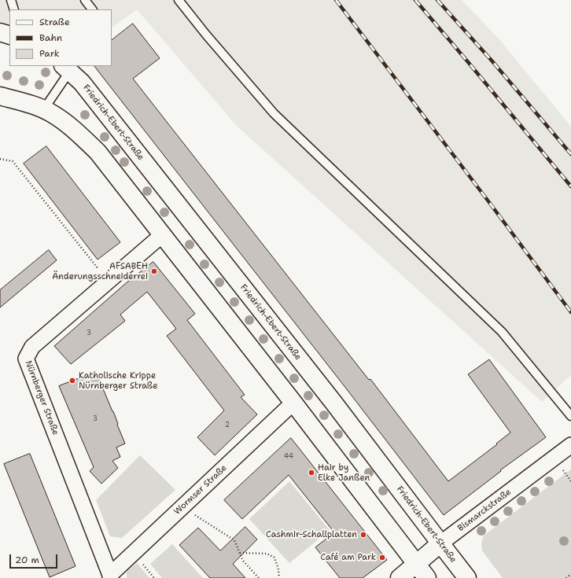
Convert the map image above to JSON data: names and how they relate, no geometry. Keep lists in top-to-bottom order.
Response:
{
  "streets": {
    "main road": ["Friedrich-Ebert-Straße", "Bismarckstraße"],
    "street": ["Nürnberger Straße", "Wormser Straße"]
  },
  "crossings": [
    ["Friedrich-Ebert-Straße", "Bismarckstraße"],
    ["Nürnberger Straße", "Wormser Straße"]
  ],
  "places": [
    "AFSABEH Änderungsschneiderrei",
    "Katholische Krippe Nürnberger Straße",
    "Hair by Elke Janßen",
    "Cashmir-Schallplatten",
    "Café am Park"
  ],
  "house_numbers": [
    "3",
    "3",
    "2",
    "44"
  ],
  "legend": ["Straße", "Bahn", "Park"],
  "scale_bar": "20 m"
}
